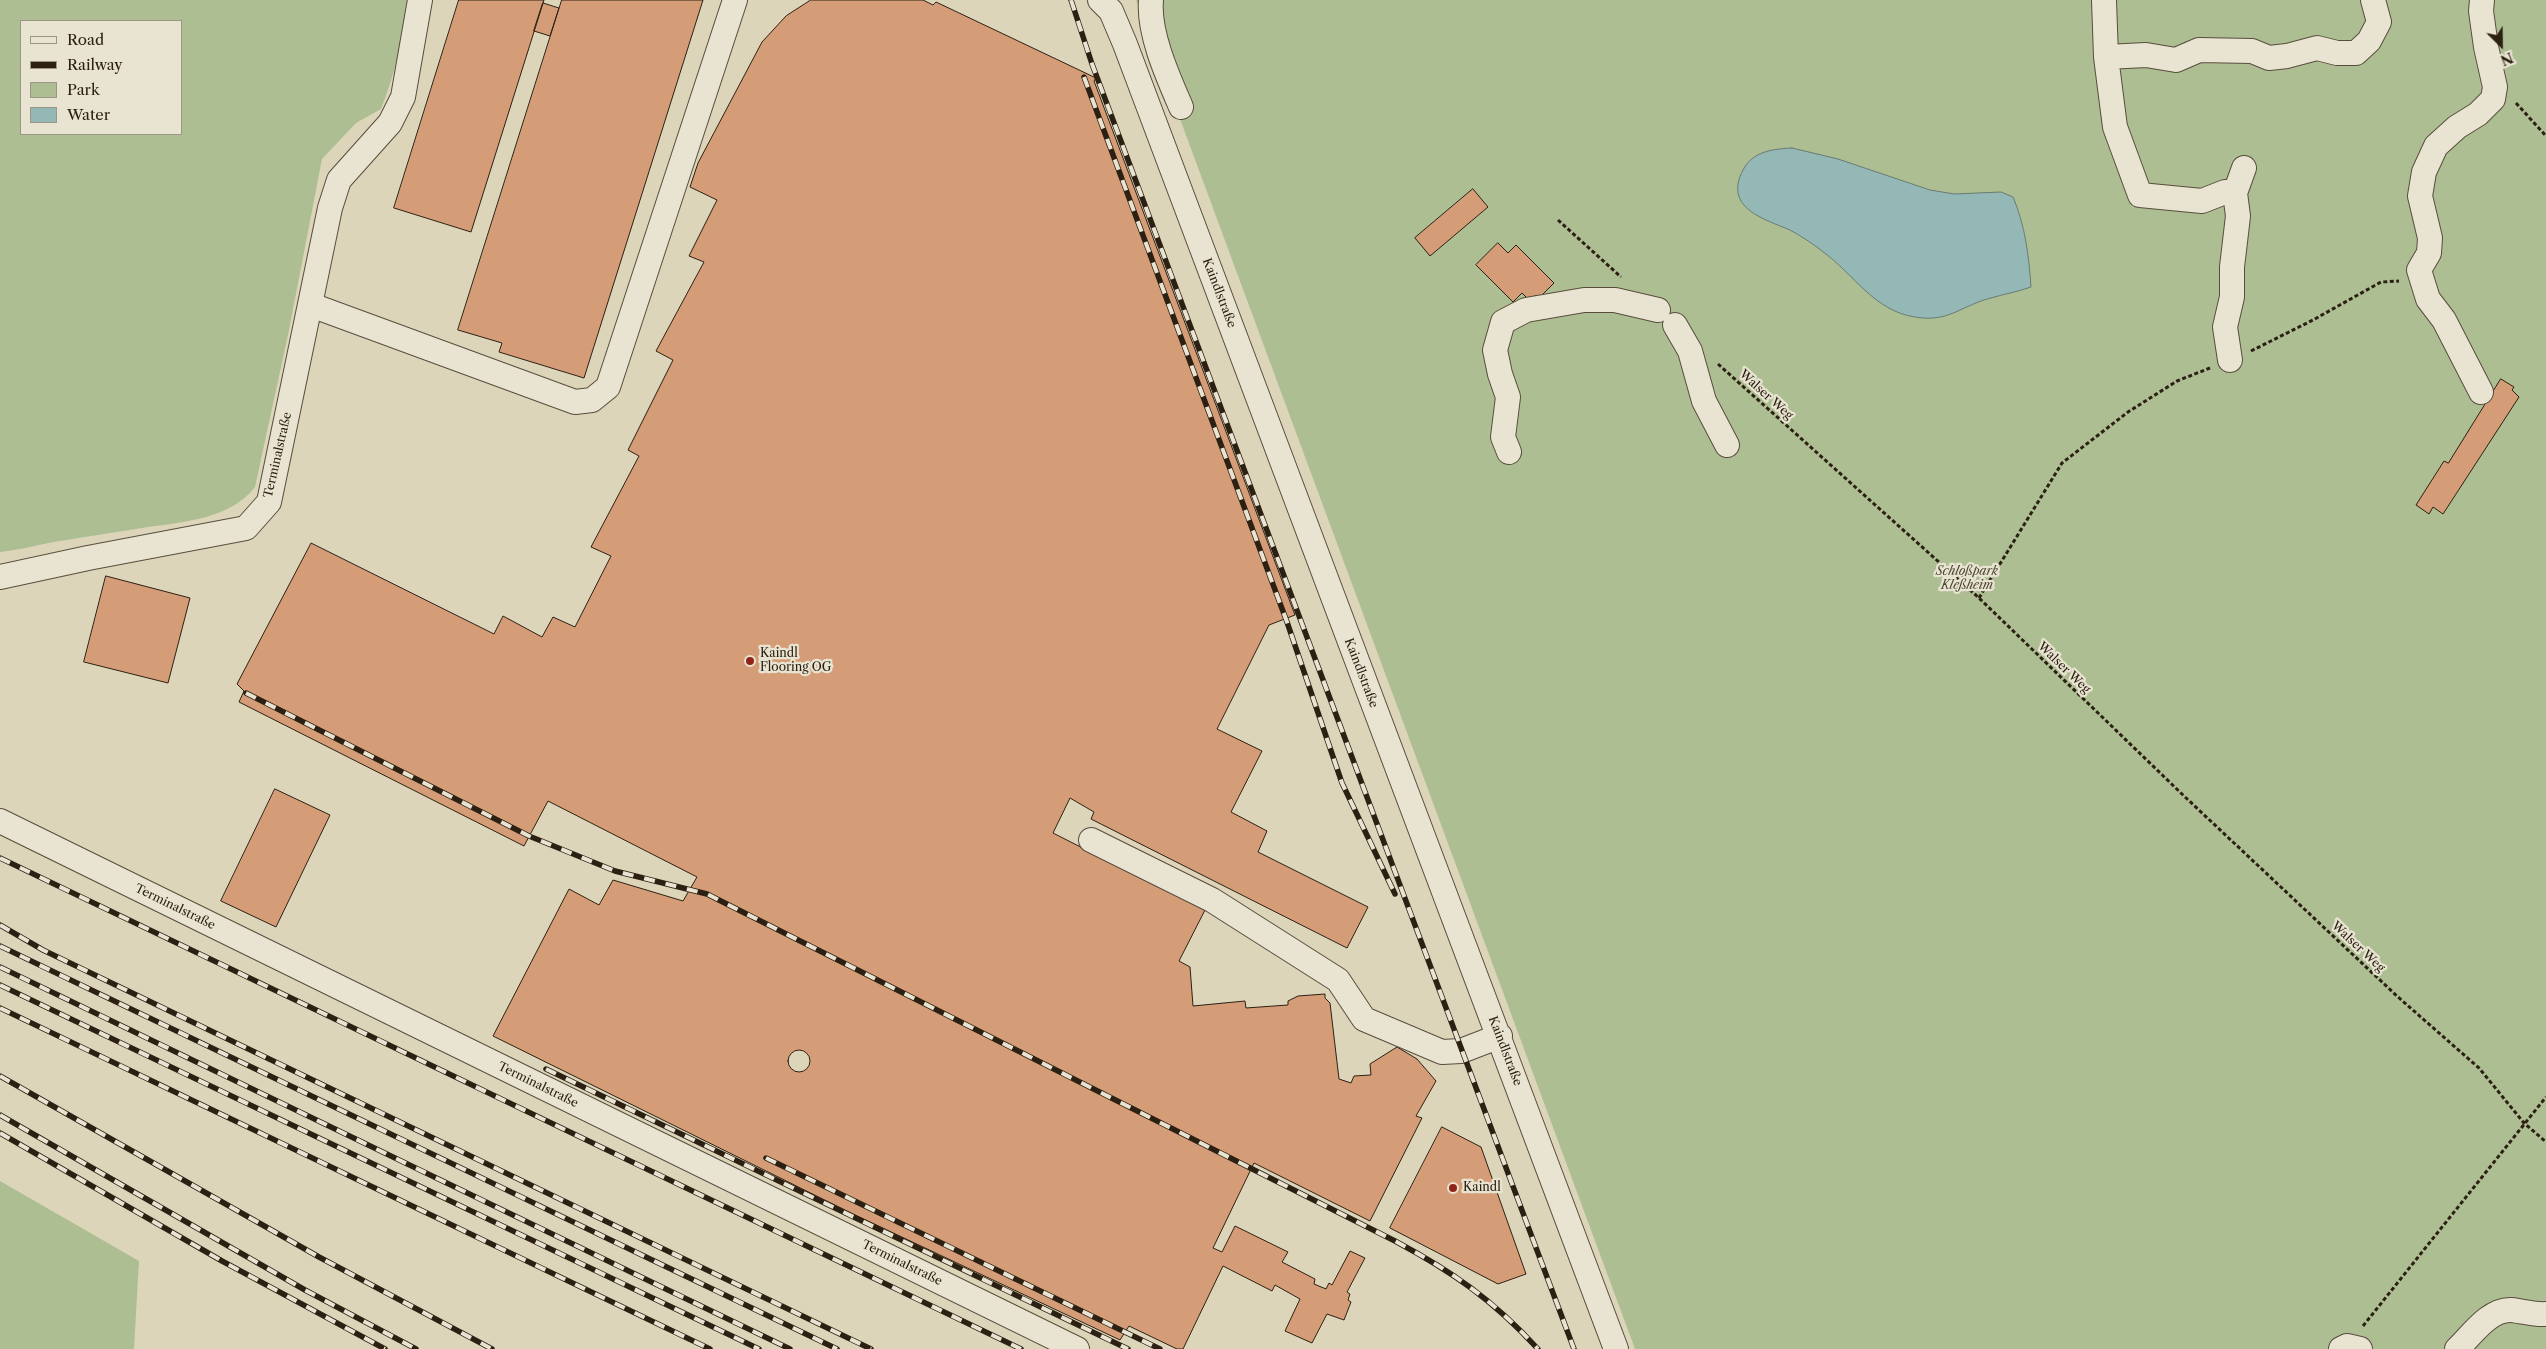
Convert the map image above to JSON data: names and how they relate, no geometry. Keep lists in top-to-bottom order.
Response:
{
  "streets": {
    "street": ["Kaindlstraße", "Terminalstraße"],
    "path": ["Walser Weg"]
  },
  "parks": ["Schloßpark Kleßheim"],
  "places": ["Kaindl Flooring OG", "Kaindl"],
  "legend": [
    "Road",
    "Railway",
    "Park",
    "Water"
  ],
  "north": "bottom right"
}
